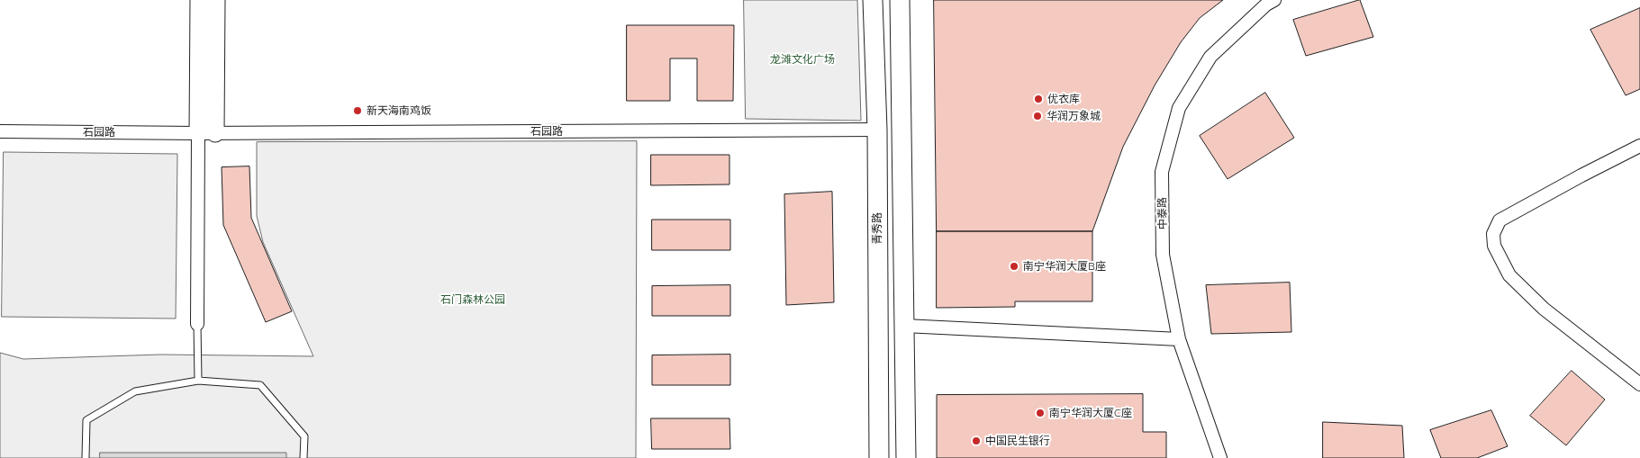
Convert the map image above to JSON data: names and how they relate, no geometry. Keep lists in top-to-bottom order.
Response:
{
  "streets": {
    "main road": ["青秀路"],
    "street": ["石园路", "中泰路"]
  },
  "crossings": [
    ["石园路", "青秀路"]
  ],
  "parks": ["龙滩文化广场", "石门森林公园"],
  "places": [
    "优衣库",
    "新天海南鸡饭",
    "华润万象城",
    "南宁华润大厦B座",
    "南宁华润大厦C座",
    "中国民生银行"
  ]
}
